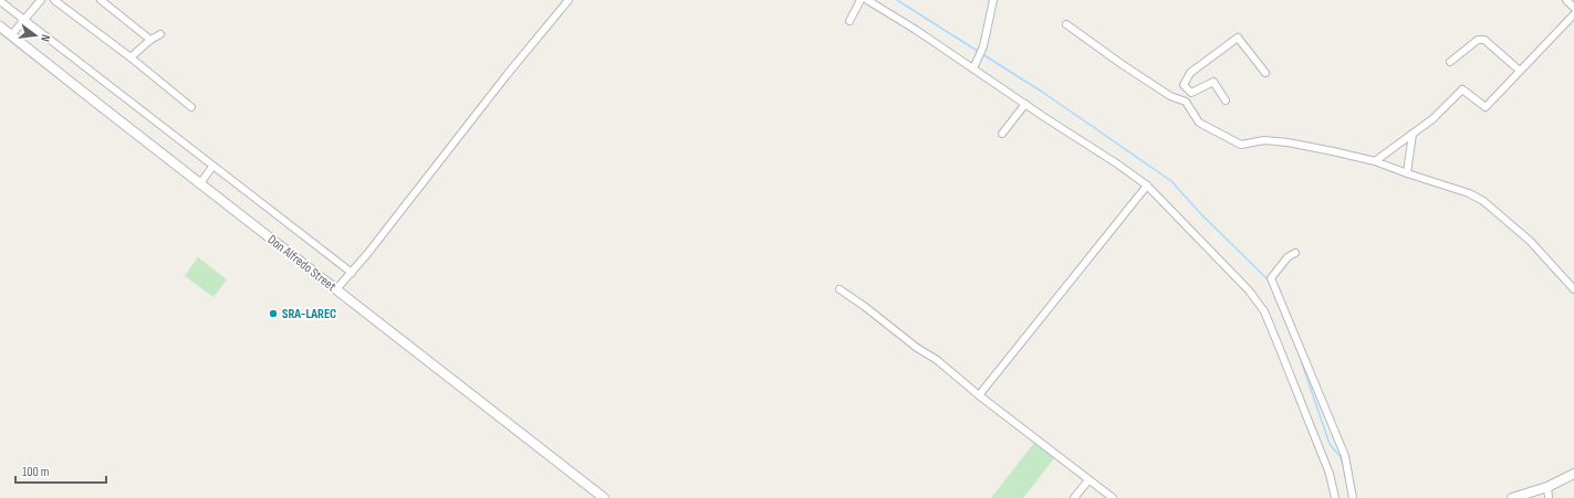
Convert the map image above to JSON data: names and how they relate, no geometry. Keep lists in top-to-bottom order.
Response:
{
  "streets": {
    "street": ["Don Alfredo Street"]
  },
  "places": ["SRA-LAREC"],
  "scale_bar": "100 m",
  "north": "right"
}
